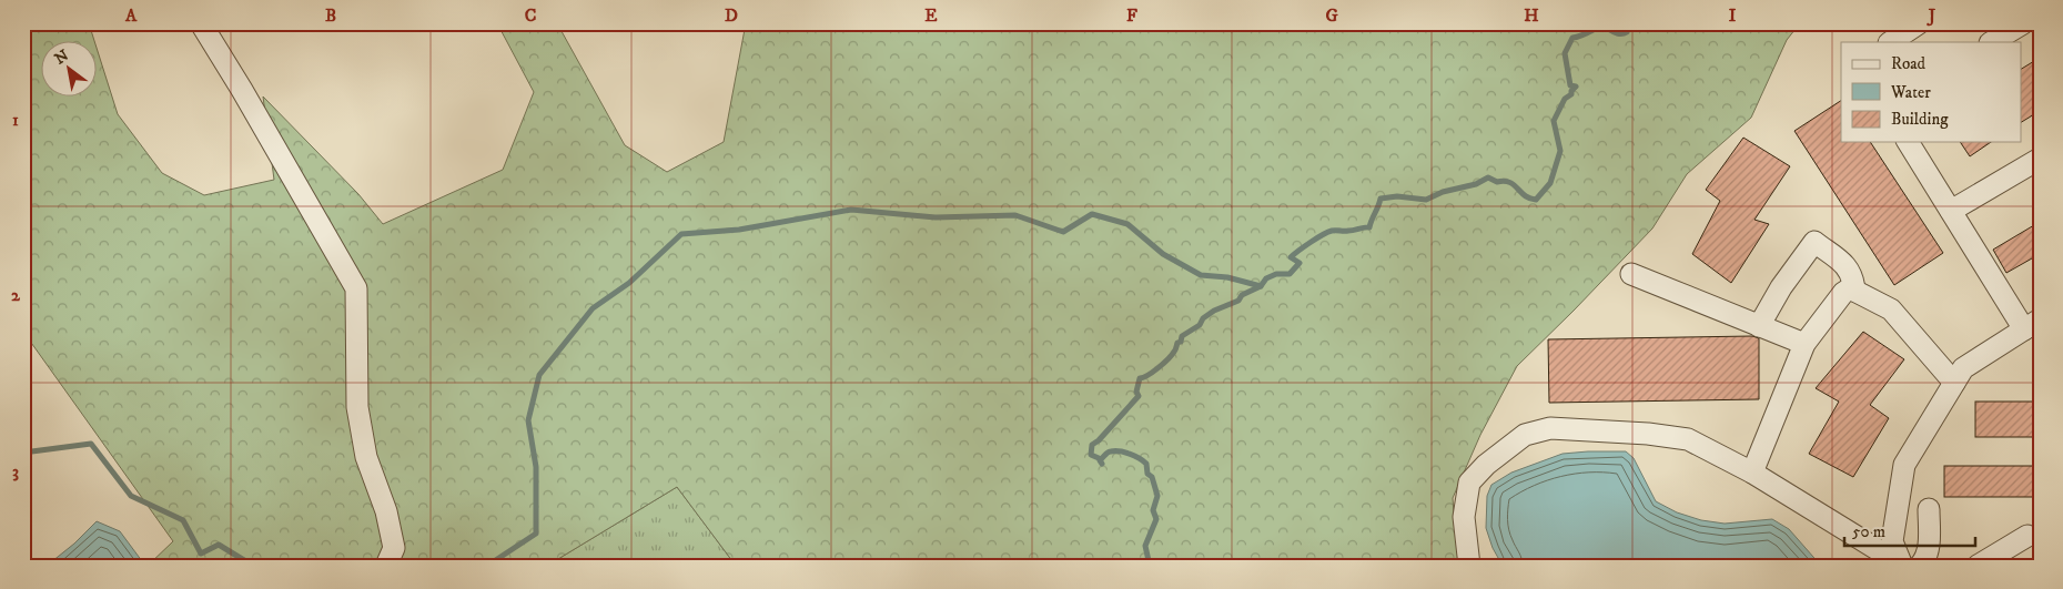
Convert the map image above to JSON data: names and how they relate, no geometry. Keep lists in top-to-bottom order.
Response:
{
  "legend": ["Road", "Water", "Building"],
  "scale_bar": "50 m",
  "north": "top left",
  "grid": {
    "columns": [
      "A",
      "B",
      "C",
      "D",
      "E",
      "F",
      "G",
      "H",
      "I",
      "J"
    ],
    "rows": ["1", "2", "3"]
  }
}
